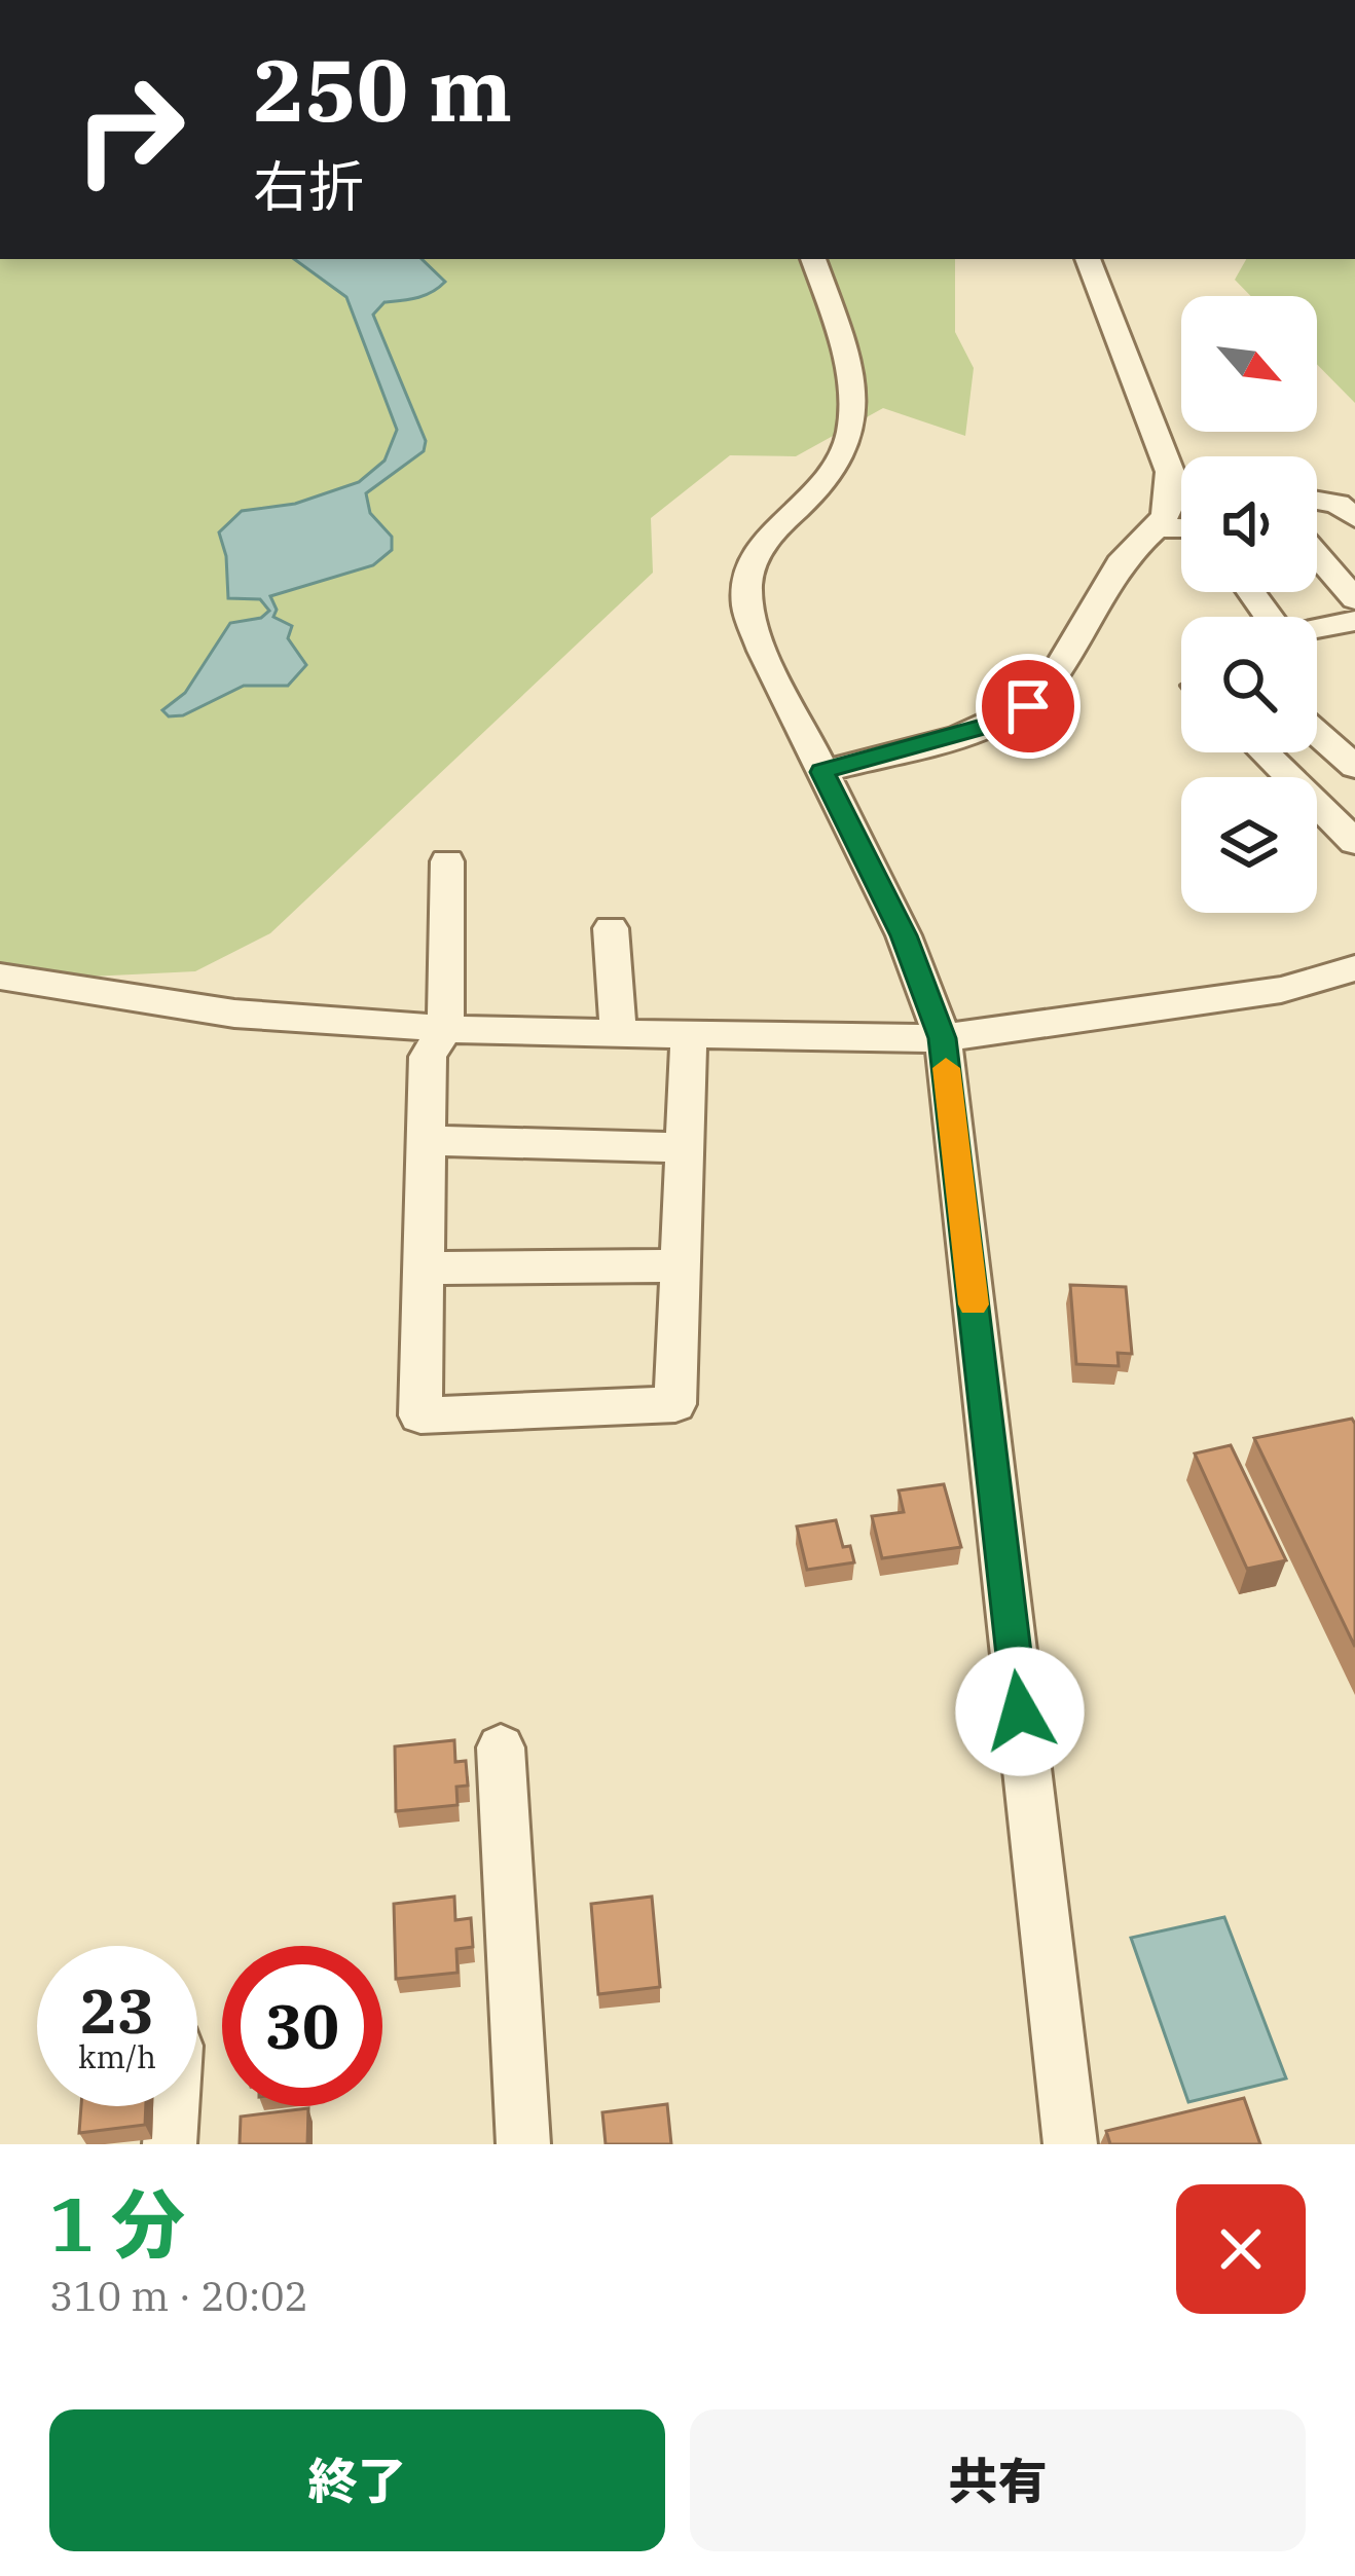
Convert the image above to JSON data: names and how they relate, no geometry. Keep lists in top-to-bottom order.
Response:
{
  "north": "bottom right",
  "page": {
    "turn": ["250 m", "右折"],
    "speed": "23 km/h",
    "limit": "30",
    "heading": ["1 分", "310 m · 20:02"],
    "buttons": ["終了", "共有"]
  }
}
